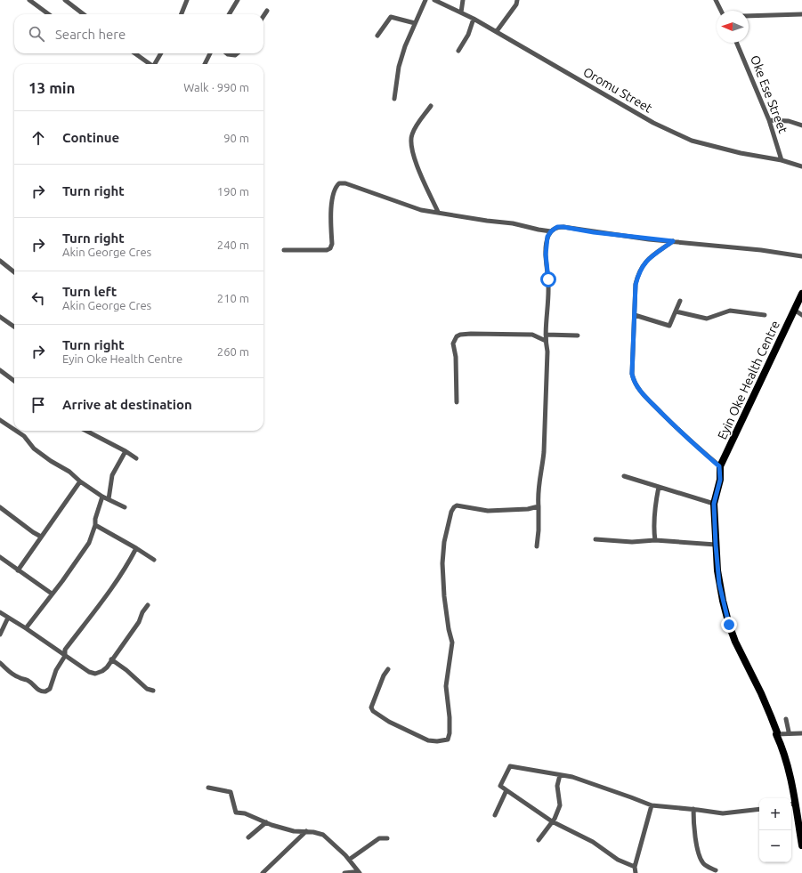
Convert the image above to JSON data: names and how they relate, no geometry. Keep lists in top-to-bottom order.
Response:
{
  "streets": {
    "main road": ["Eyin Oke Health Centre"],
    "street": ["Oromu Street", "Oke Ese Street"]
  },
  "crossings": [
    ["Oromu Street", "Oke Ese Street"]
  ],
  "north": "left",
  "page": {
    "search": "Search here",
    "heading": ["13 min", "Walk · 990 m"],
    "list": [
      ["Continue", "90 m"],
      ["Turn right", "190 m"],
      ["Turn right", "Akin George Cres", "240 m"],
      ["Turn left", "Akin George Cres", "210 m"],
      ["Turn right", "Eyin Oke Health Centre", "260 m"],
      "Arrive at destination"
    ],
    "map_buttons": ["+", "−"]
  }
}
